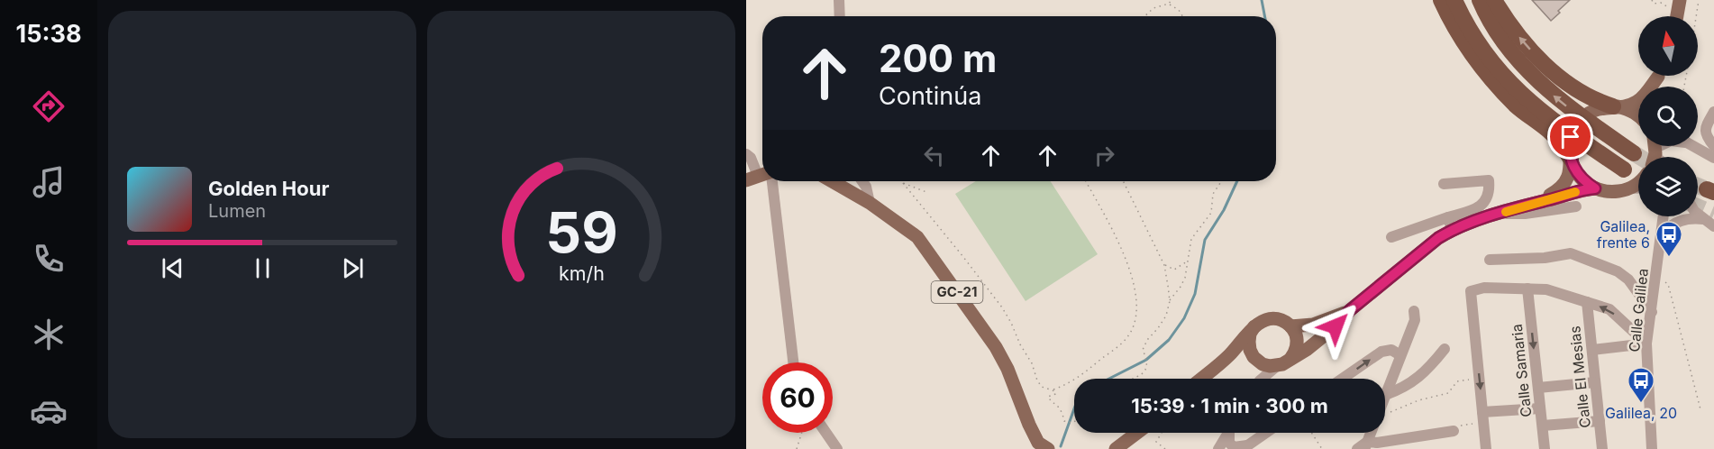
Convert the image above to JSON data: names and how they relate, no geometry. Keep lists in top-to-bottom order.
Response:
{
  "streets": {
    "main road": ["GC-21"],
    "street": ["Calle Galilea", "Calle Samaria", "Calle El Mesias"]
  },
  "one_way": ["Calle Samaria"],
  "places": {
    "bus stop": ["Galilea, frente 6", "Galilea, 20"]
  },
  "north": "top",
  "page": {
    "tabs": "15:38",
    "turn": ["200 m", "Continúa"],
    "song": ["Golden Hour", "Lumen"],
    "limit": "60",
    "trip": "15:39 · 1 min · 300 m",
    "gauge": ["59", "km/h"]
  }
}
